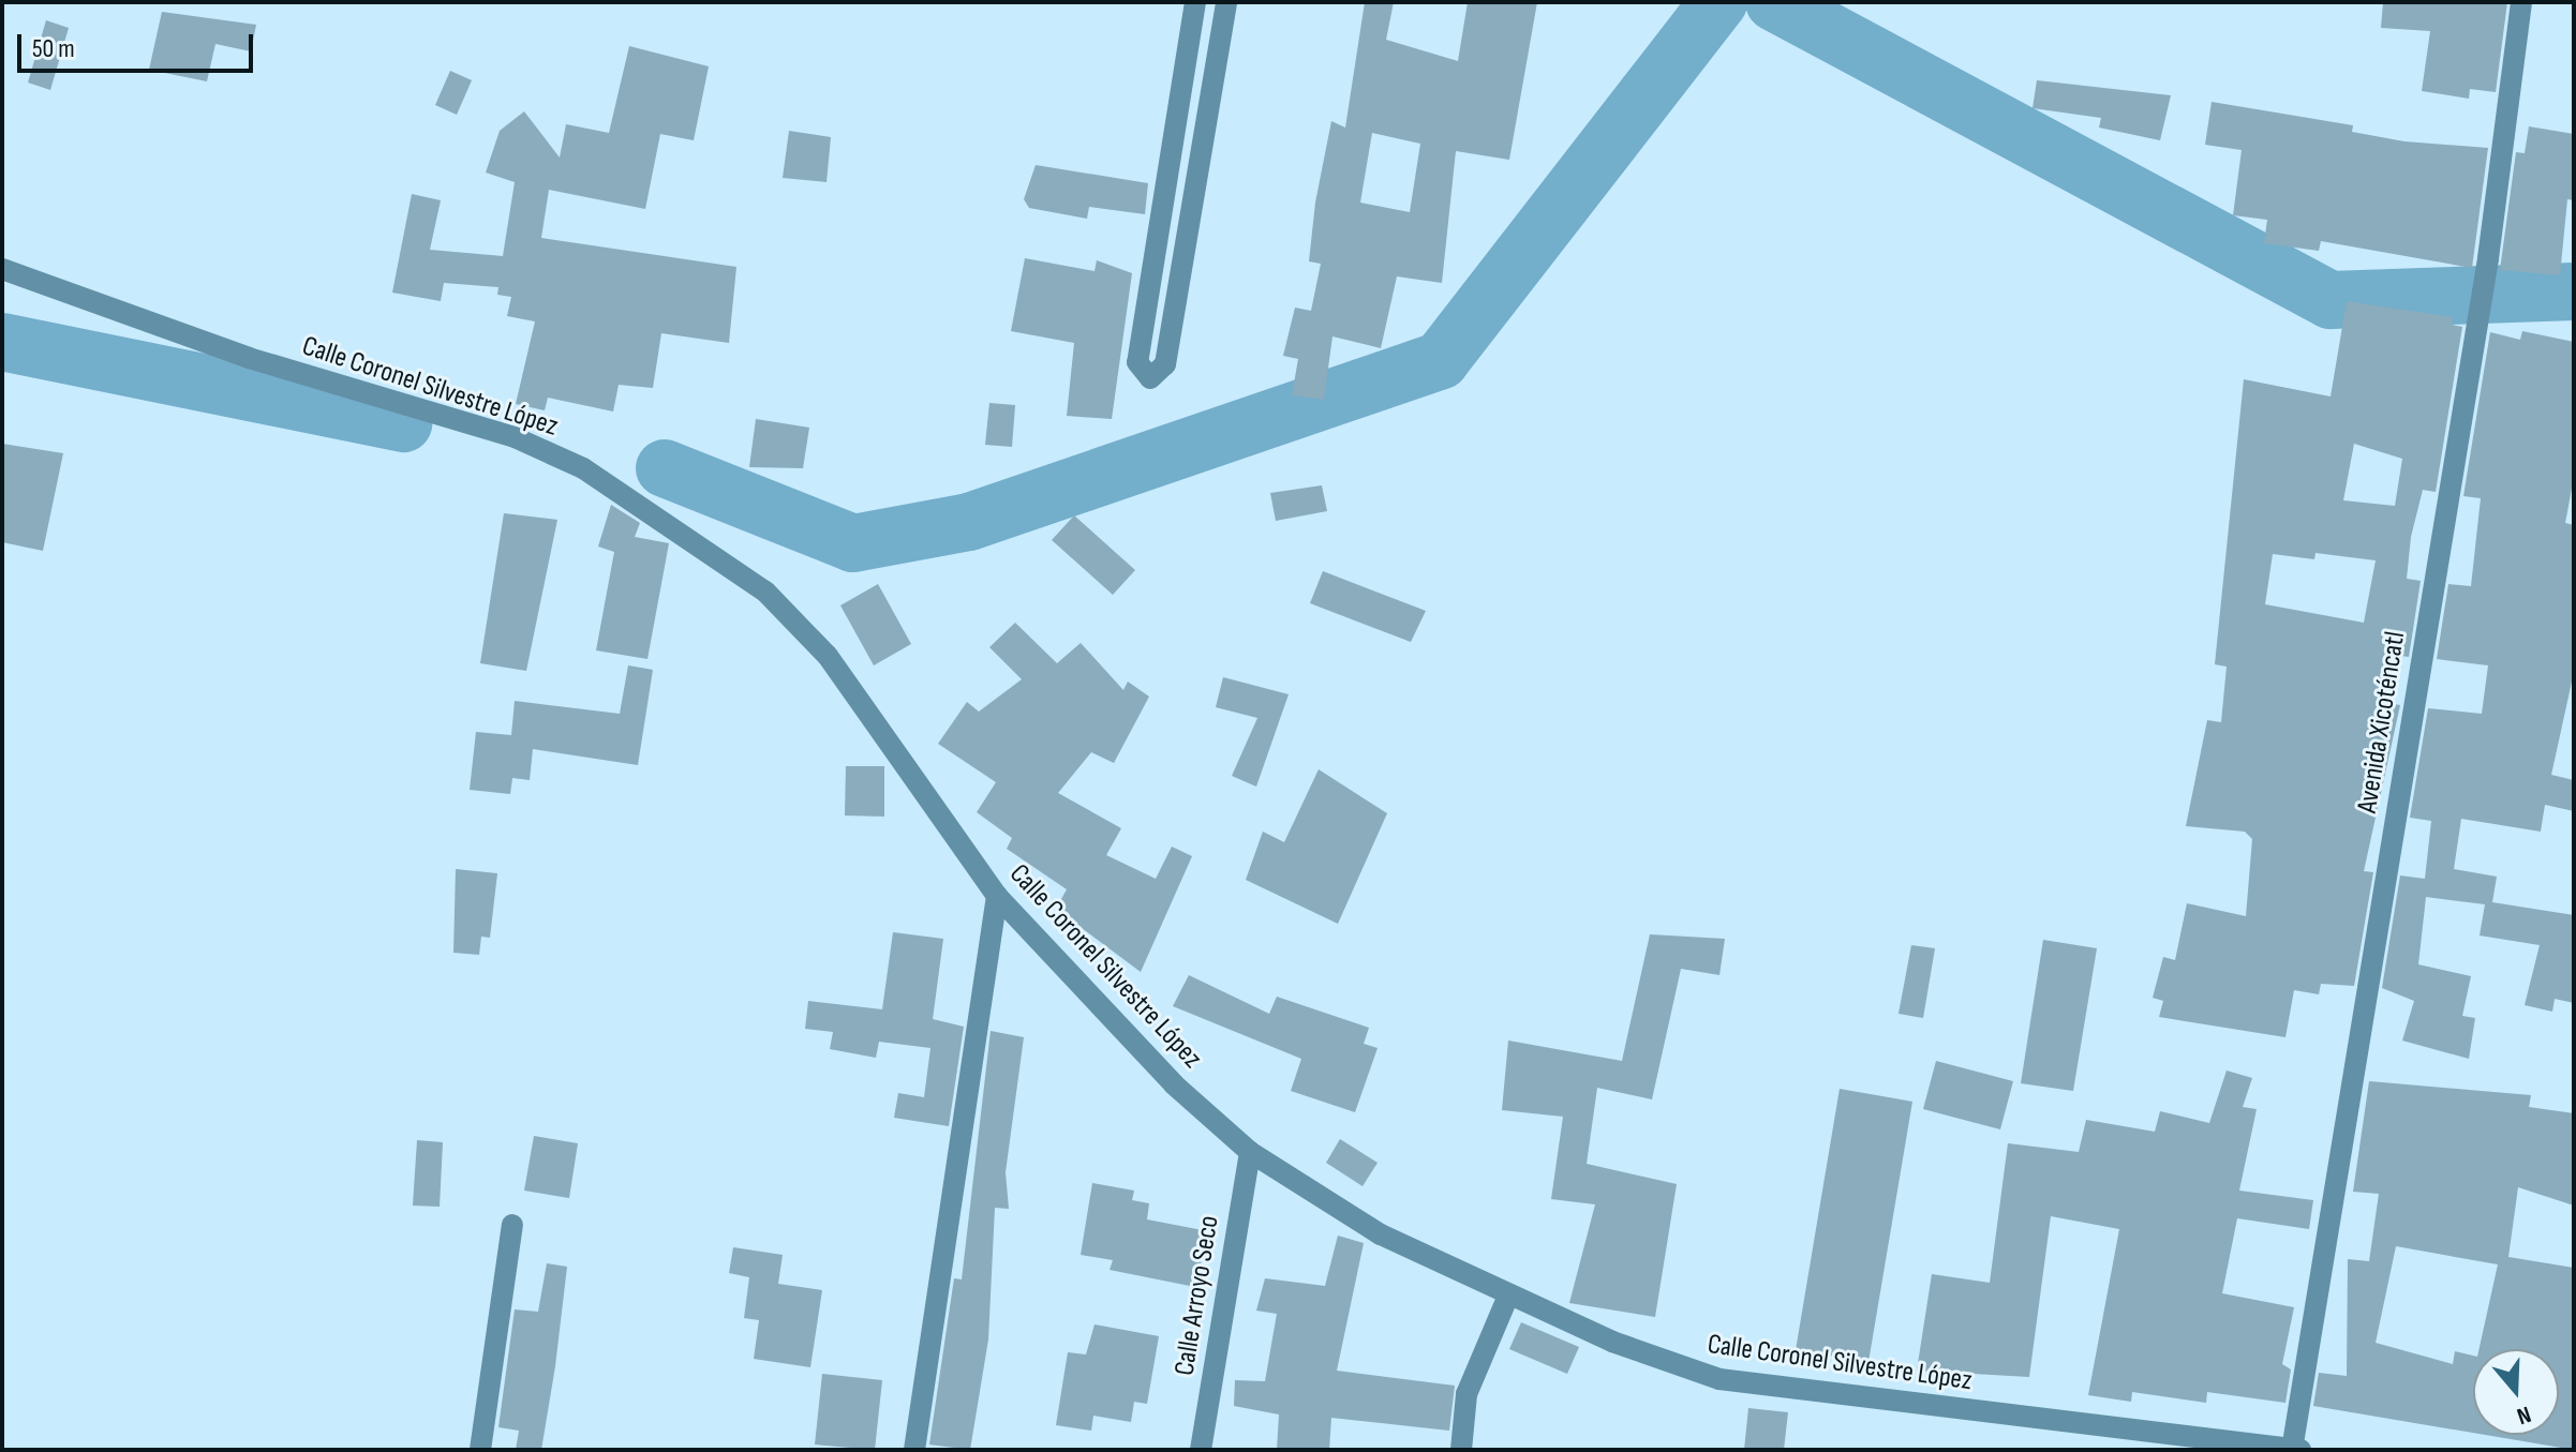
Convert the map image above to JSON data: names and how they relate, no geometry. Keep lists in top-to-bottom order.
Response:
{
  "streets": {
    "street": ["Calle Coronel Silvestre López", "Avenida Xicoténcatl", "Calle Arroyo Seco"]
  },
  "crossings": [
    ["Calle Coronel Silvestre López", "Avenida Xicoténcatl"],
    ["Calle Coronel Silvestre López", "Calle Arroyo Seco"]
  ],
  "scale_bar": "50 m",
  "north": "bottom"
}
